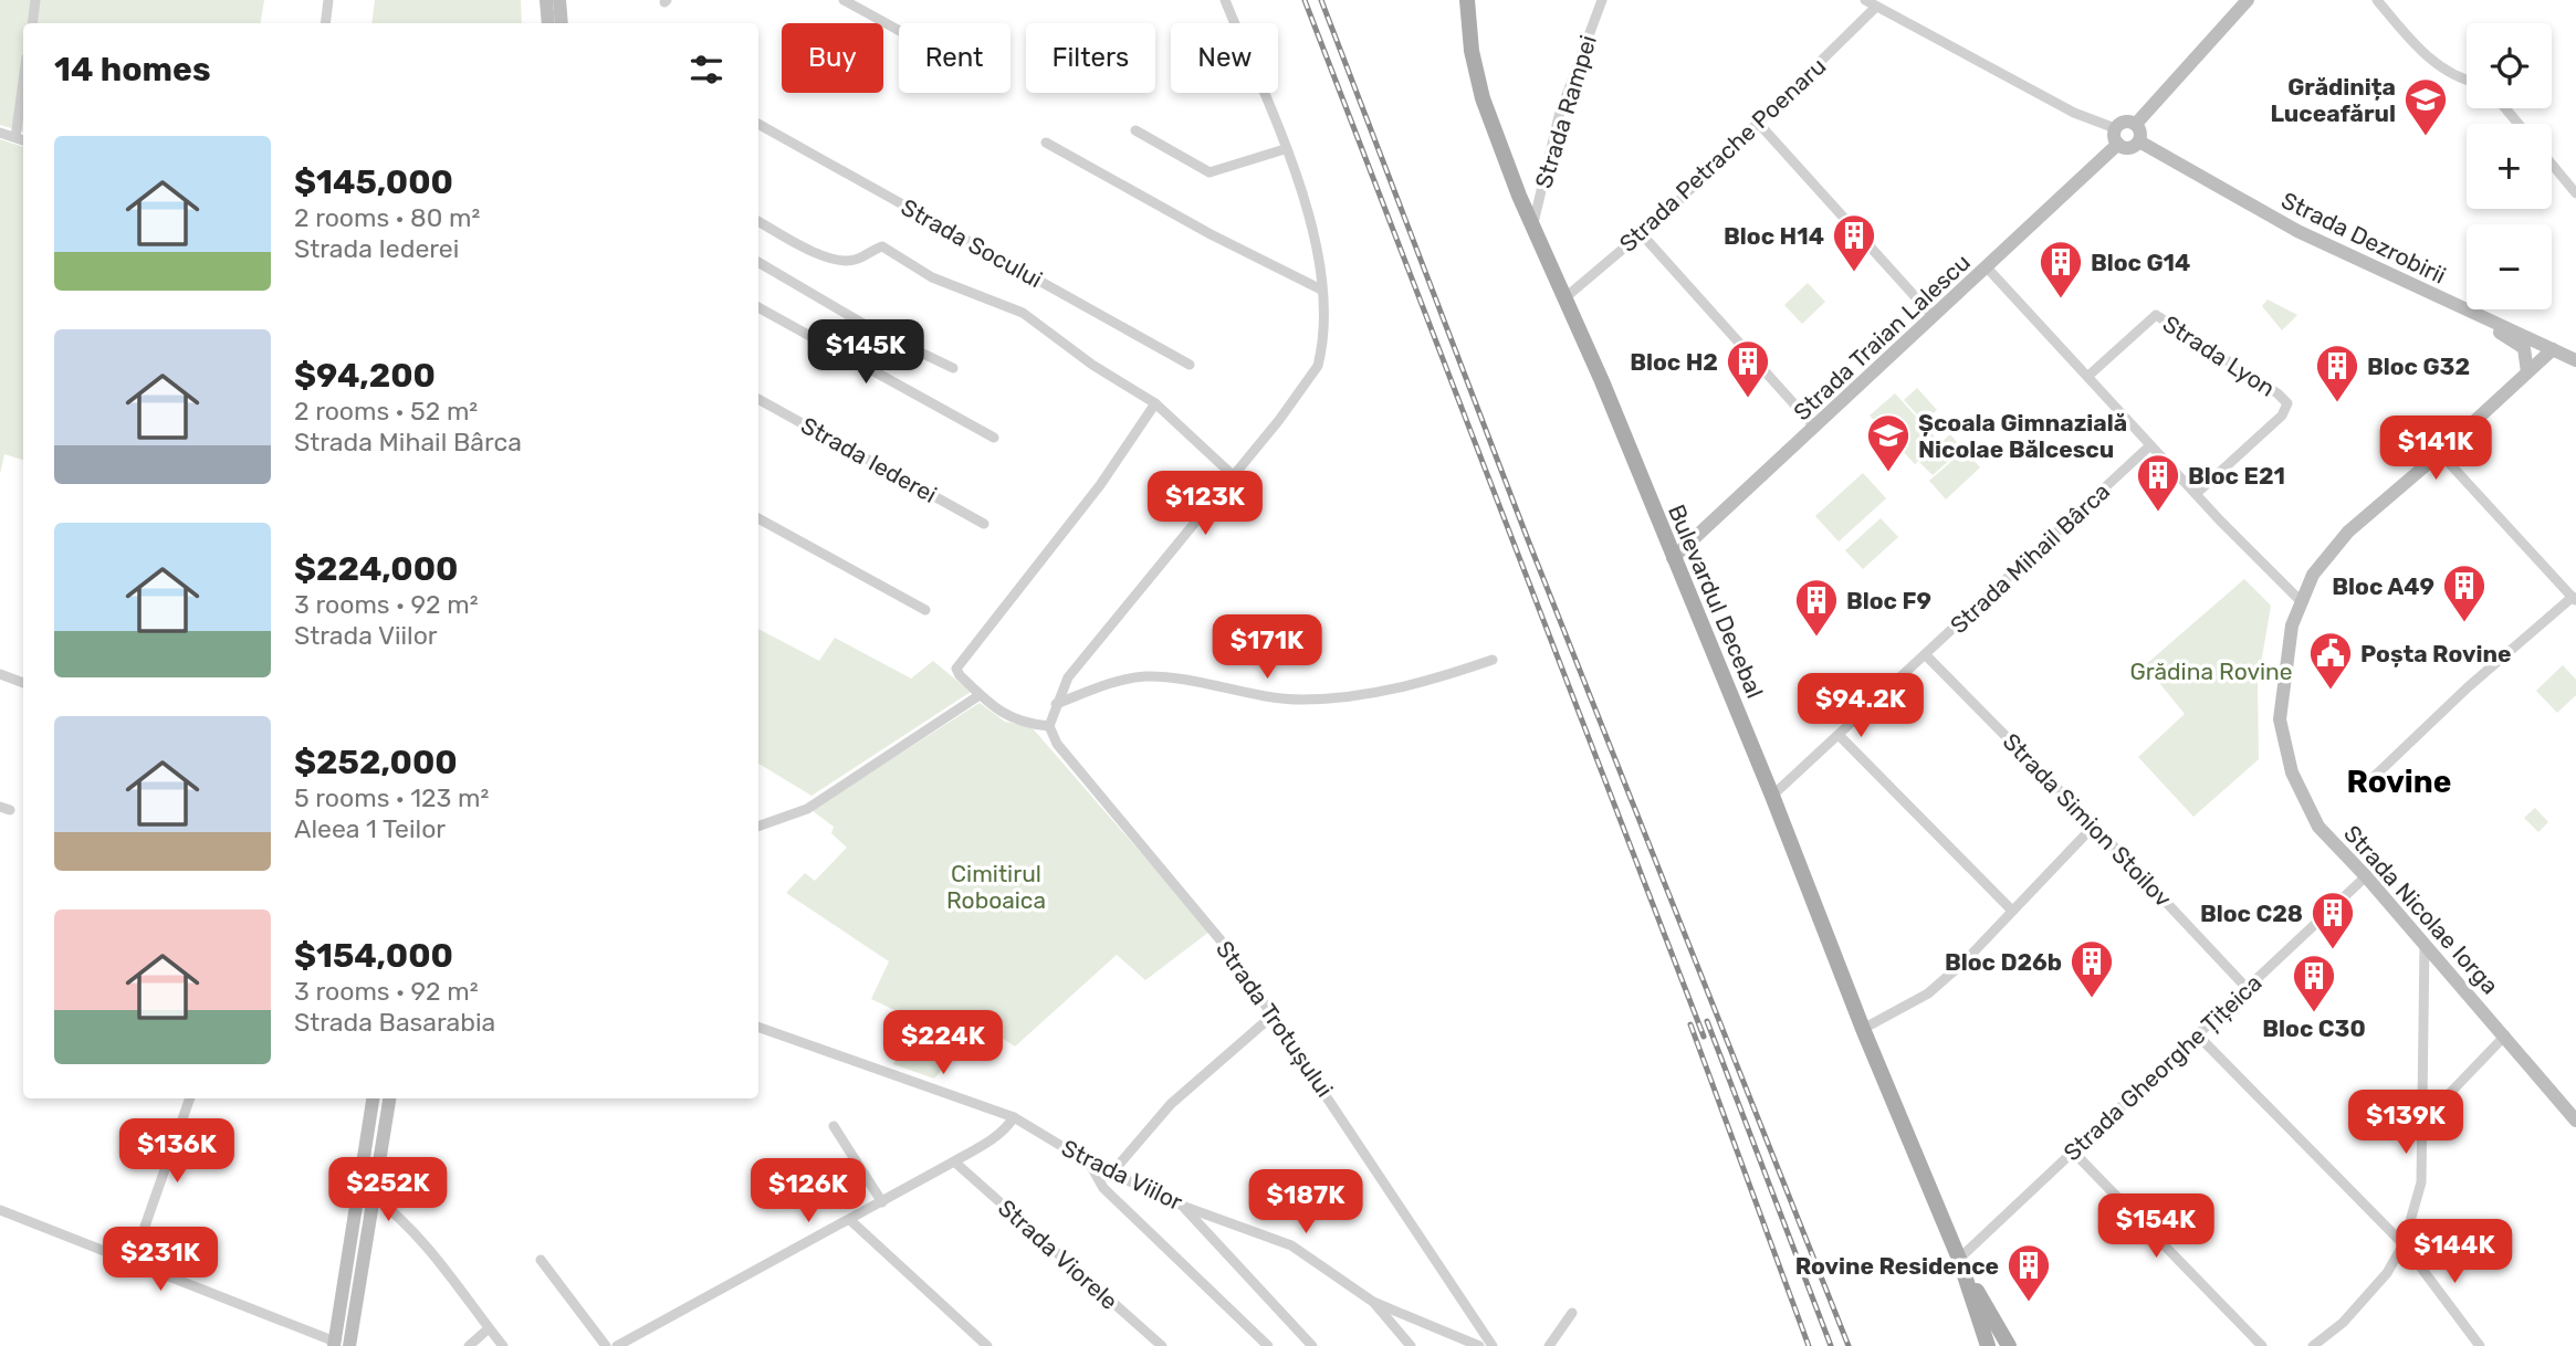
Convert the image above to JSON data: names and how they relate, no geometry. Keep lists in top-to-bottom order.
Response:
{
  "streets": {
    "main road": ["Bulevardul Decebal"],
    "street": [
      "Strada Rampei",
      "Strada Petrache Poenaru",
      "Strada Dezrobirii",
      "Strada Socului",
      "Strada Traian Lalescu",
      "Strada Lyon",
      "Strada Iederei",
      "Strada Mihail Bârca",
      "Strada Simion Stoilov",
      "Strada Nicolae Iorga",
      "Strada Trotușului",
      "Strada Gheorghe Țițeica",
      "Strada Viilor",
      "Strada Viorele"
    ]
  },
  "crossings": [
    ["Strada Rampei", "Bulevardul Decebal"],
    ["Strada Petrache Poenaru", "Bulevardul Decebal"],
    ["Strada Dezrobirii", "Strada Traian Lalescu"],
    ["Strada Dezrobirii", "Strada Nicolae Iorga"],
    ["Strada Traian Lalescu", "Bulevardul Decebal"],
    ["Strada Mihail Bârca", "Bulevardul Decebal"],
    ["Strada Mihail Bârca", "Strada Simion Stoilov"],
    ["Bulevardul Decebal", "Strada Gheorghe Țițeica"],
    ["Strada Simion Stoilov", "Strada Gheorghe Țițeica"],
    ["Strada Nicolae Iorga", "Strada Gheorghe Țițeica"]
  ],
  "districts": ["Rovine"],
  "parks": ["Grădina Rovine", "Cimitirul Roboaica"],
  "places": {
    "school or university": ["Grădinița Luceafărul", "Școala Gimnazială Nicolae Bălcescu"],
    "building": [
      "Bloc H14",
      "Bloc G14",
      "Bloc H2",
      "Bloc G32",
      "Bloc E21",
      "Bloc A49",
      "Bloc F9",
      "Bloc C28",
      "Bloc D26b",
      "Bloc C30",
      "Rovine Residence"
    ],
    "public building": ["Poșta Rovine"]
  },
  "page": {
    "map_buttons": ["+", "−"],
    "chip": [
      "Buy",
      "Rent",
      "Filters",
      "New"
    ],
    "heading": "14 homes",
    "list": [
      {
        "name": "$145,000",
        "note": "2 rooms · 80 m² · Strada Iederei"
      },
      {
        "name": "$94,200",
        "note": "2 rooms · 52 m² · Strada Mihail Bârca"
      },
      {
        "name": "$224,000",
        "note": "3 rooms · 92 m² · Strada Viilor"
      },
      {
        "name": "$252,000",
        "note": "5 rooms · 123 m² · Aleea 1 Teilor"
      },
      {
        "name": "$154,000",
        "note": "3 rooms · 92 m² · Strada Basarabia"
      }
    ],
    "price": [
      "$145K",
      "$141K",
      "$123K",
      "$171K",
      "$94.2K",
      "$224K",
      "$139K",
      "$136K",
      "$252K",
      "$126K",
      "$187K",
      "$154K",
      "$144K",
      "$231K"
    ]
  }
}
